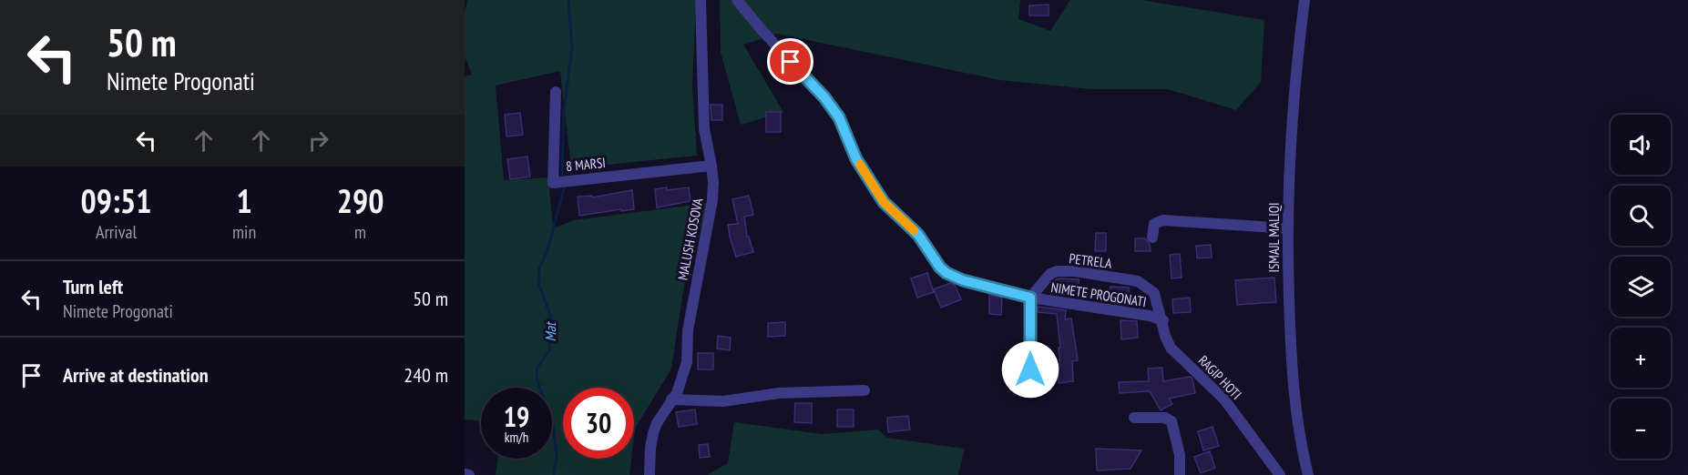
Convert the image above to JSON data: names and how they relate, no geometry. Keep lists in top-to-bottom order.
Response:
{
  "streets": {
    "street": [
      "8 MARSI",
      "ISMAJL MALIQI",
      "MALUSH KOSOVA",
      "PETRELA",
      "NIMETE PROGONATI",
      "RAGIP HOTI"
    ]
  },
  "crossings": [
    ["8 MARSI", "MALUSH KOSOVA"],
    ["PETRELA", "NIMETE PROGONATI"],
    ["PETRELA", "RAGIP HOTI"],
    ["NIMETE PROGONATI", "RAGIP HOTI"]
  ],
  "water": ["Mat"],
  "page": {
    "turn": ["50 m", "Nimete Progonati"],
    "map_buttons": ["+", "−"],
    "eta": [
      "09:51",
      "Arrival",
      "1",
      "min",
      "290",
      "m"
    ],
    "list": [
      {
        "name": "Turn left",
        "note": "Nimete Progonati",
        "value": "50 m"
      },
      {
        "name": "Arrive at destination",
        "value": "240 m"
      }
    ],
    "speed": "19 km/h",
    "limit": "30"
  }
}
